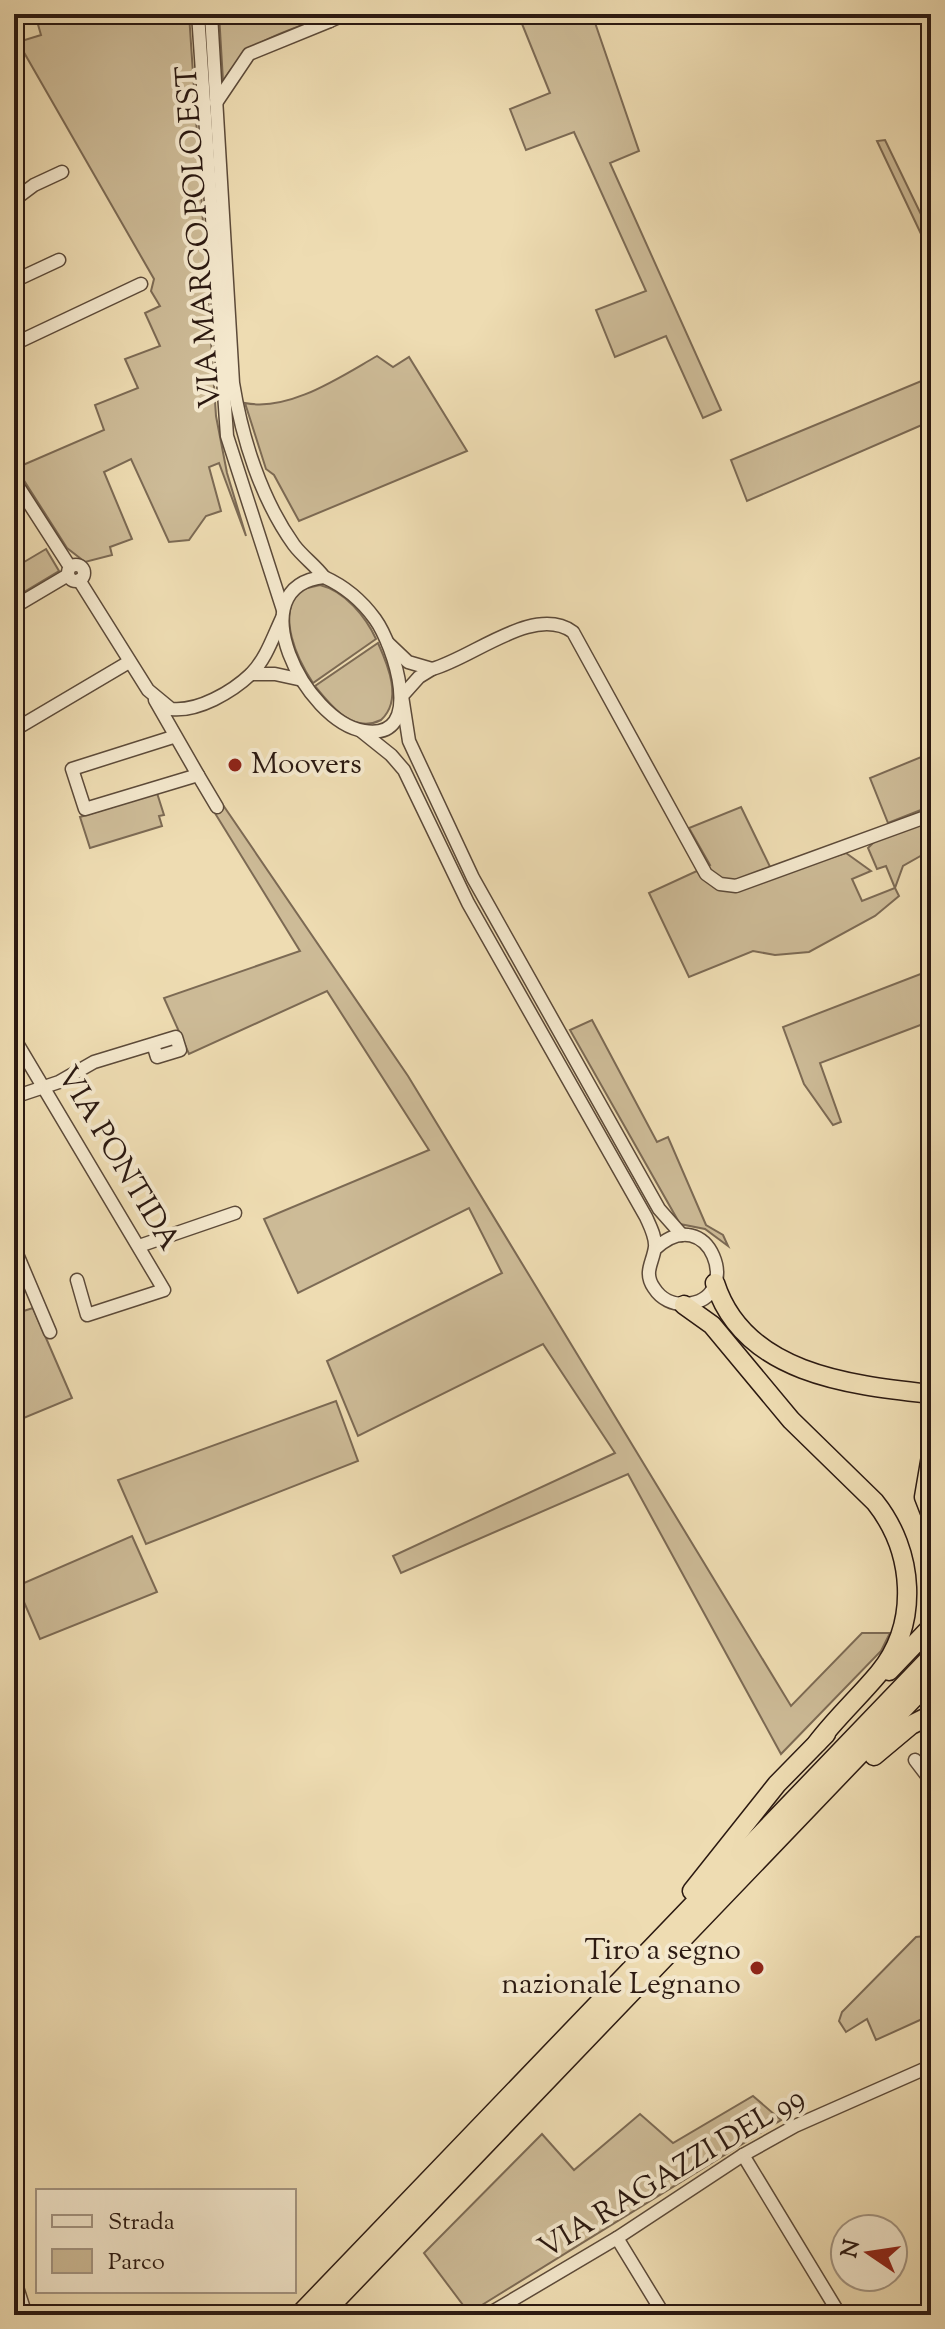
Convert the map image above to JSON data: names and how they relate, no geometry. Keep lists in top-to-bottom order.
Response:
{
  "streets": {
    "street": ["VIA MARCO POLO EST", "VIA PONTIDA", "VIA RAGAZZI DEL 99"]
  },
  "places": ["Moovers", "Tiro a segno nazionale Legnano"],
  "legend": ["Strada", "Parco"],
  "north": "left"
}
